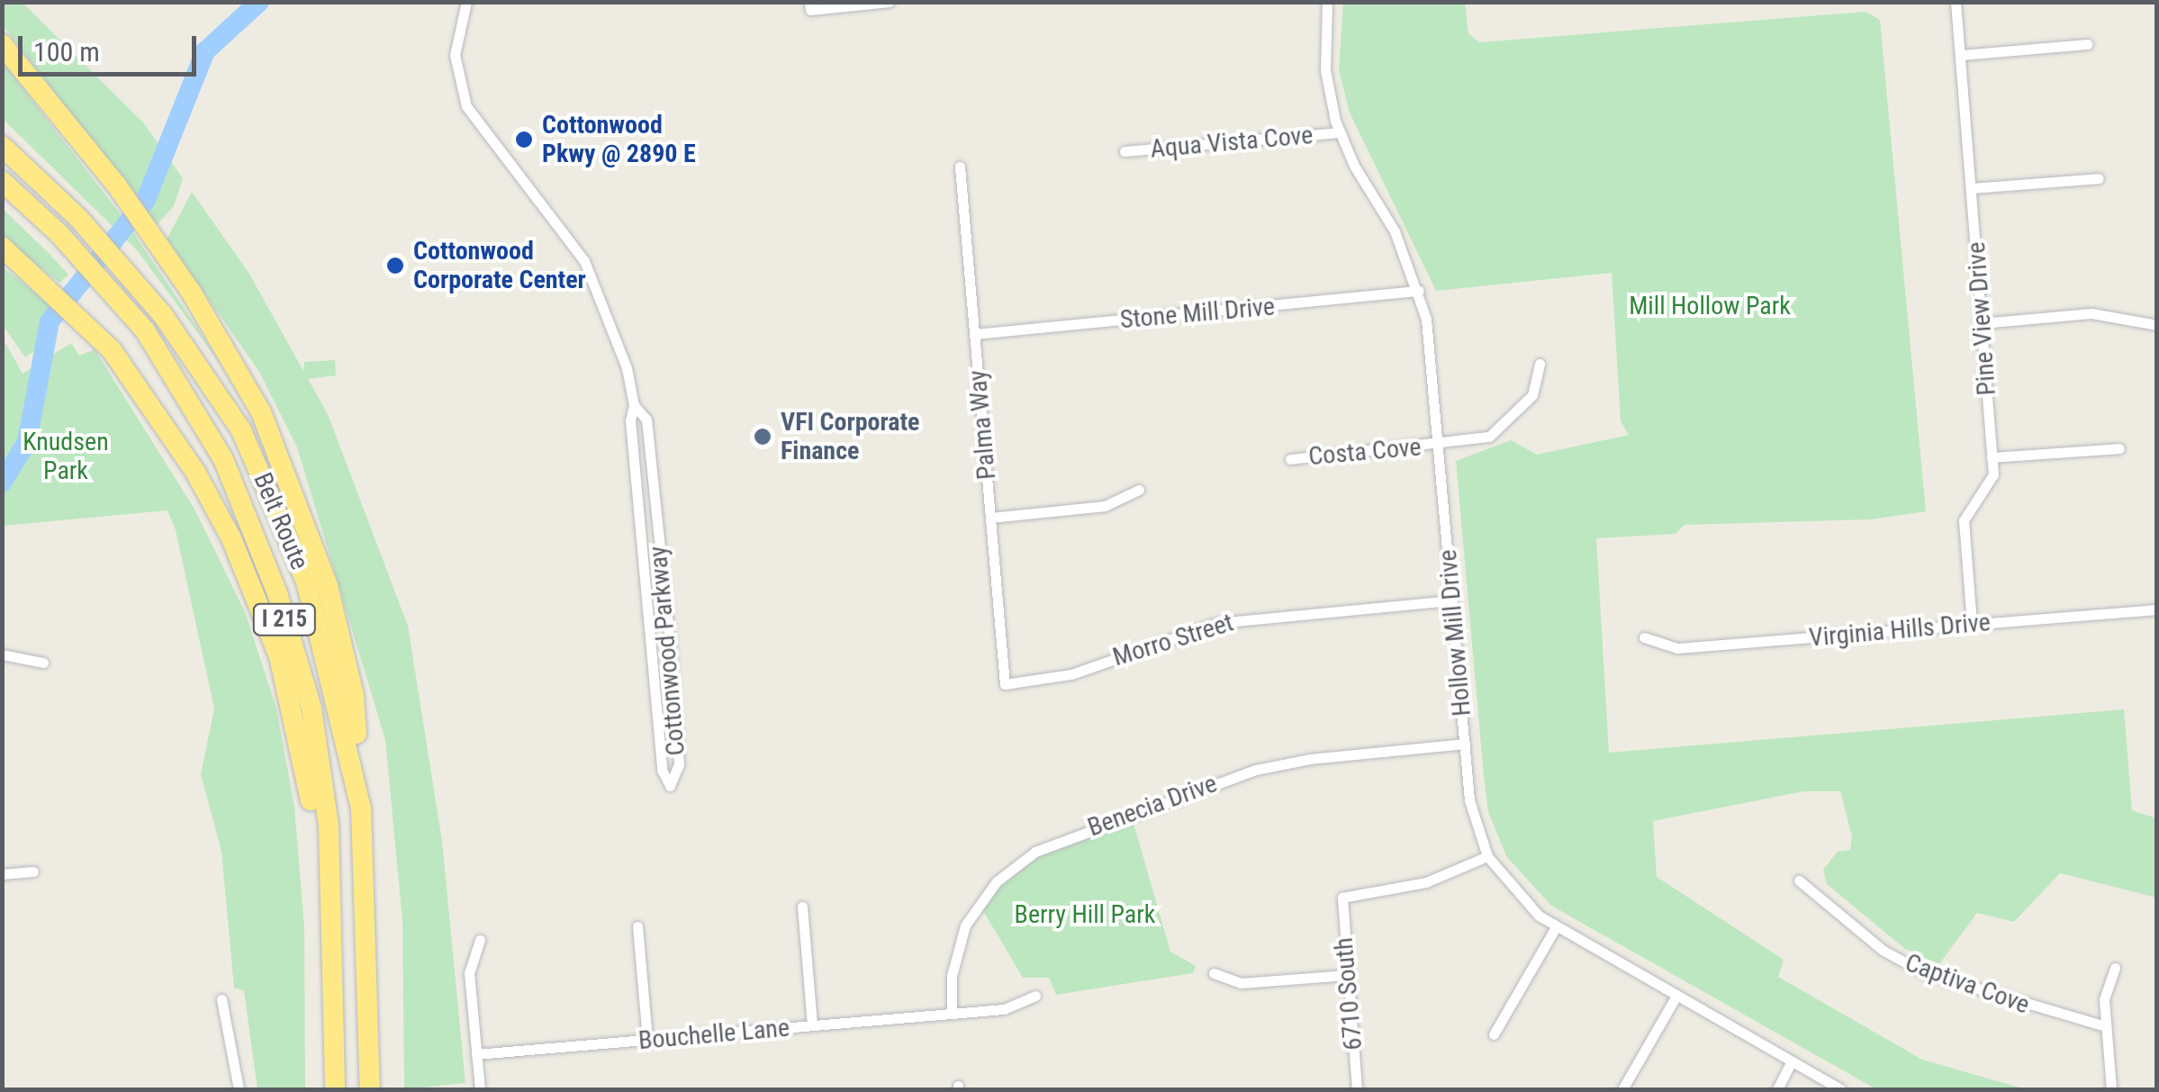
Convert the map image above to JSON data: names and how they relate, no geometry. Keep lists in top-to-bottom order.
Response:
{
  "streets": {
    "highway": ["Belt Route", "I 215"],
    "street": [
      "Aqua Vista Cove",
      "Stone Mill Drive",
      "Pine View Drive",
      "Palma Way",
      "Costa Cove",
      "Virginia Hills Drive",
      "Hollow Mill Drive",
      "Morro Street",
      "Cottonwood Parkway",
      "Benecia Drive",
      "Captiva Cove",
      "6710 South",
      "Bouchelle Lane"
    ]
  },
  "crossings": [
    ["Aqua Vista Cove", "Hollow Mill Drive"],
    ["Stone Mill Drive", "Palma Way"],
    ["Stone Mill Drive", "Hollow Mill Drive"],
    ["Pine View Drive", "Virginia Hills Drive"],
    ["Palma Way", "Morro Street"],
    ["Costa Cove", "Hollow Mill Drive"],
    ["Hollow Mill Drive", "Morro Street"],
    ["Hollow Mill Drive", "Benecia Drive"],
    ["Hollow Mill Drive", "6710 South"],
    ["Benecia Drive", "Bouchelle Lane"]
  ],
  "parks": ["Mill Hollow Park", "Knudsen Park", "Berry Hill Park"],
  "places": ["Cottonwood Pkwy @ 2890 E", "Cottonwood Corporate Center", "VFI Corporate Finance"],
  "scale_bar": "100 m"
}
